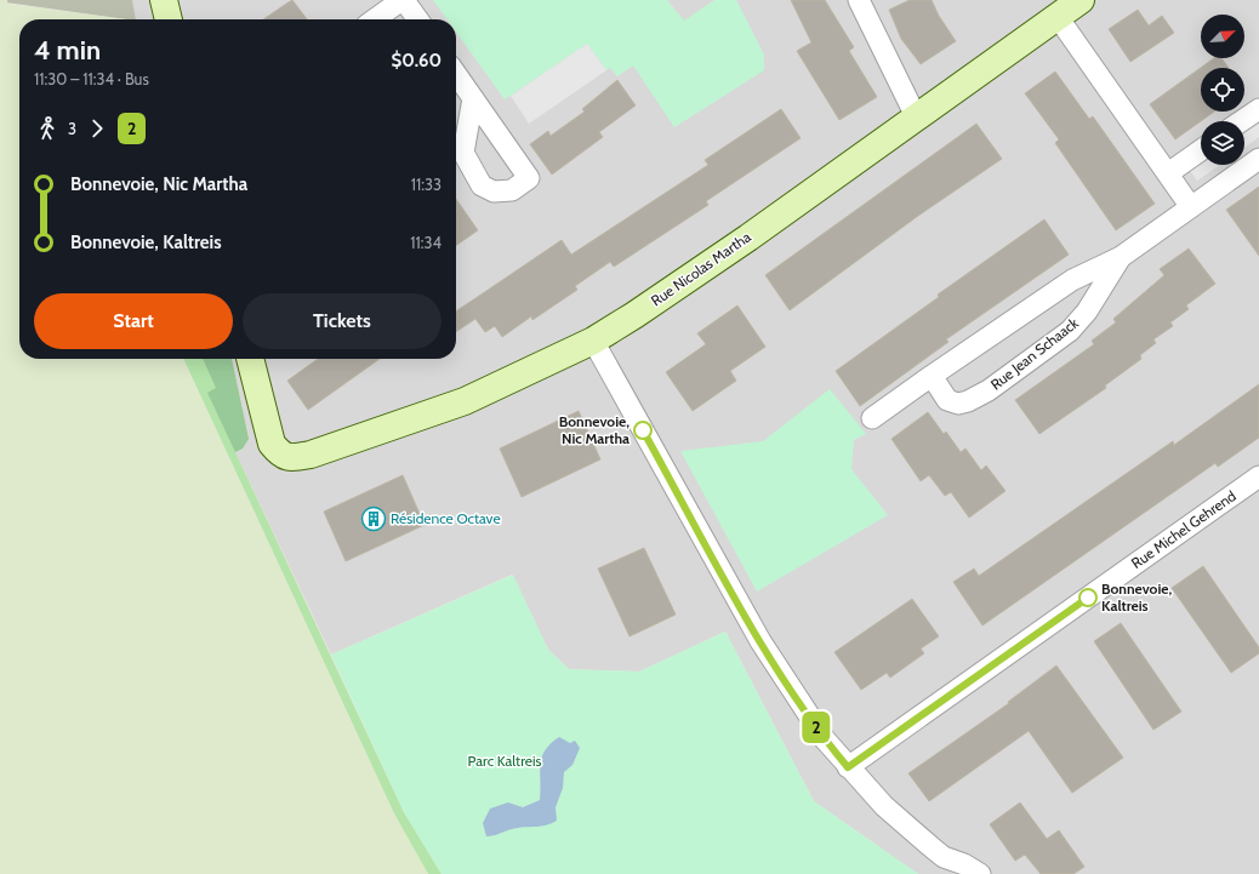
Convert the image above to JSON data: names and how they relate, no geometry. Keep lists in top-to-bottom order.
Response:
{
  "streets": {
    "street": ["Rue Nicolas Martha", "Rue Jean Schaack", "Rue Michel Gehrend"]
  },
  "parks": ["Parc Kaltreis"],
  "places": {
    "other": ["Bonnevoie, Nic Martha", "Bonnevoie, Kaltreis"],
    "building": ["Résidence Octave"]
  },
  "lines": ["bus line 2"],
  "north": "top right",
  "page": {
    "on_map": "2",
    "heading": ["4 min", "11:30 – 11:34 · Bus", "$0.60"],
    "legs": ["3", "2"],
    "list": [
      {
        "name": "Bonnevoie, Nic Martha",
        "value": "11:33"
      },
      {
        "name": "Bonnevoie, Kaltreis",
        "value": "11:34"
      }
    ],
    "buttons": ["Start", "Tickets"]
  }
}
